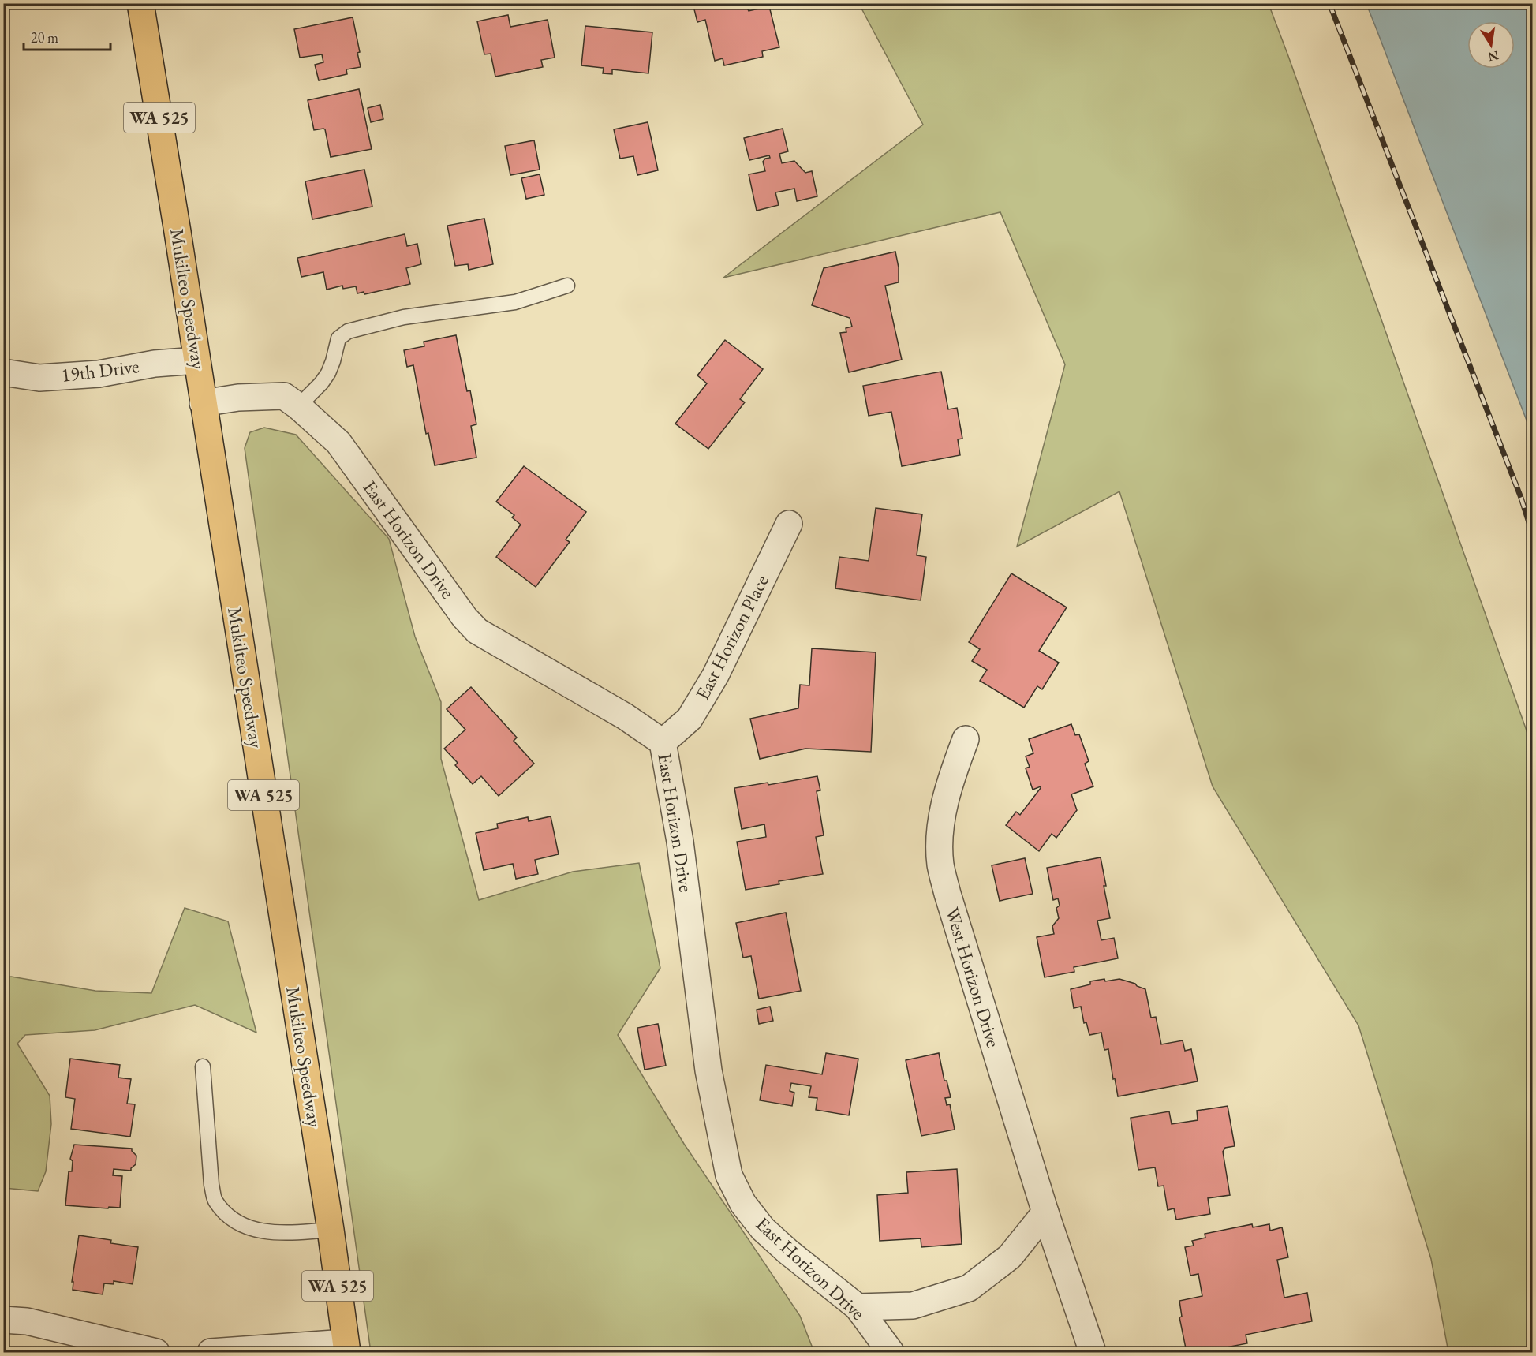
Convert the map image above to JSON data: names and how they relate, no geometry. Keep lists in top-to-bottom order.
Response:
{
  "streets": {
    "main road": ["WA 525", "Mukilteo Speedway"],
    "street": [
      "19th Drive",
      "East Horizon Drive",
      "East Horizon Place",
      "West Horizon Drive"
    ]
  },
  "crossings": [
    ["Mukilteo Speedway", "19th Drive"],
    ["Mukilteo Speedway", "East Horizon Drive"],
    ["East Horizon Drive", "East Horizon Place"]
  ],
  "scale_bar": "20 m",
  "north": "bottom"
}
